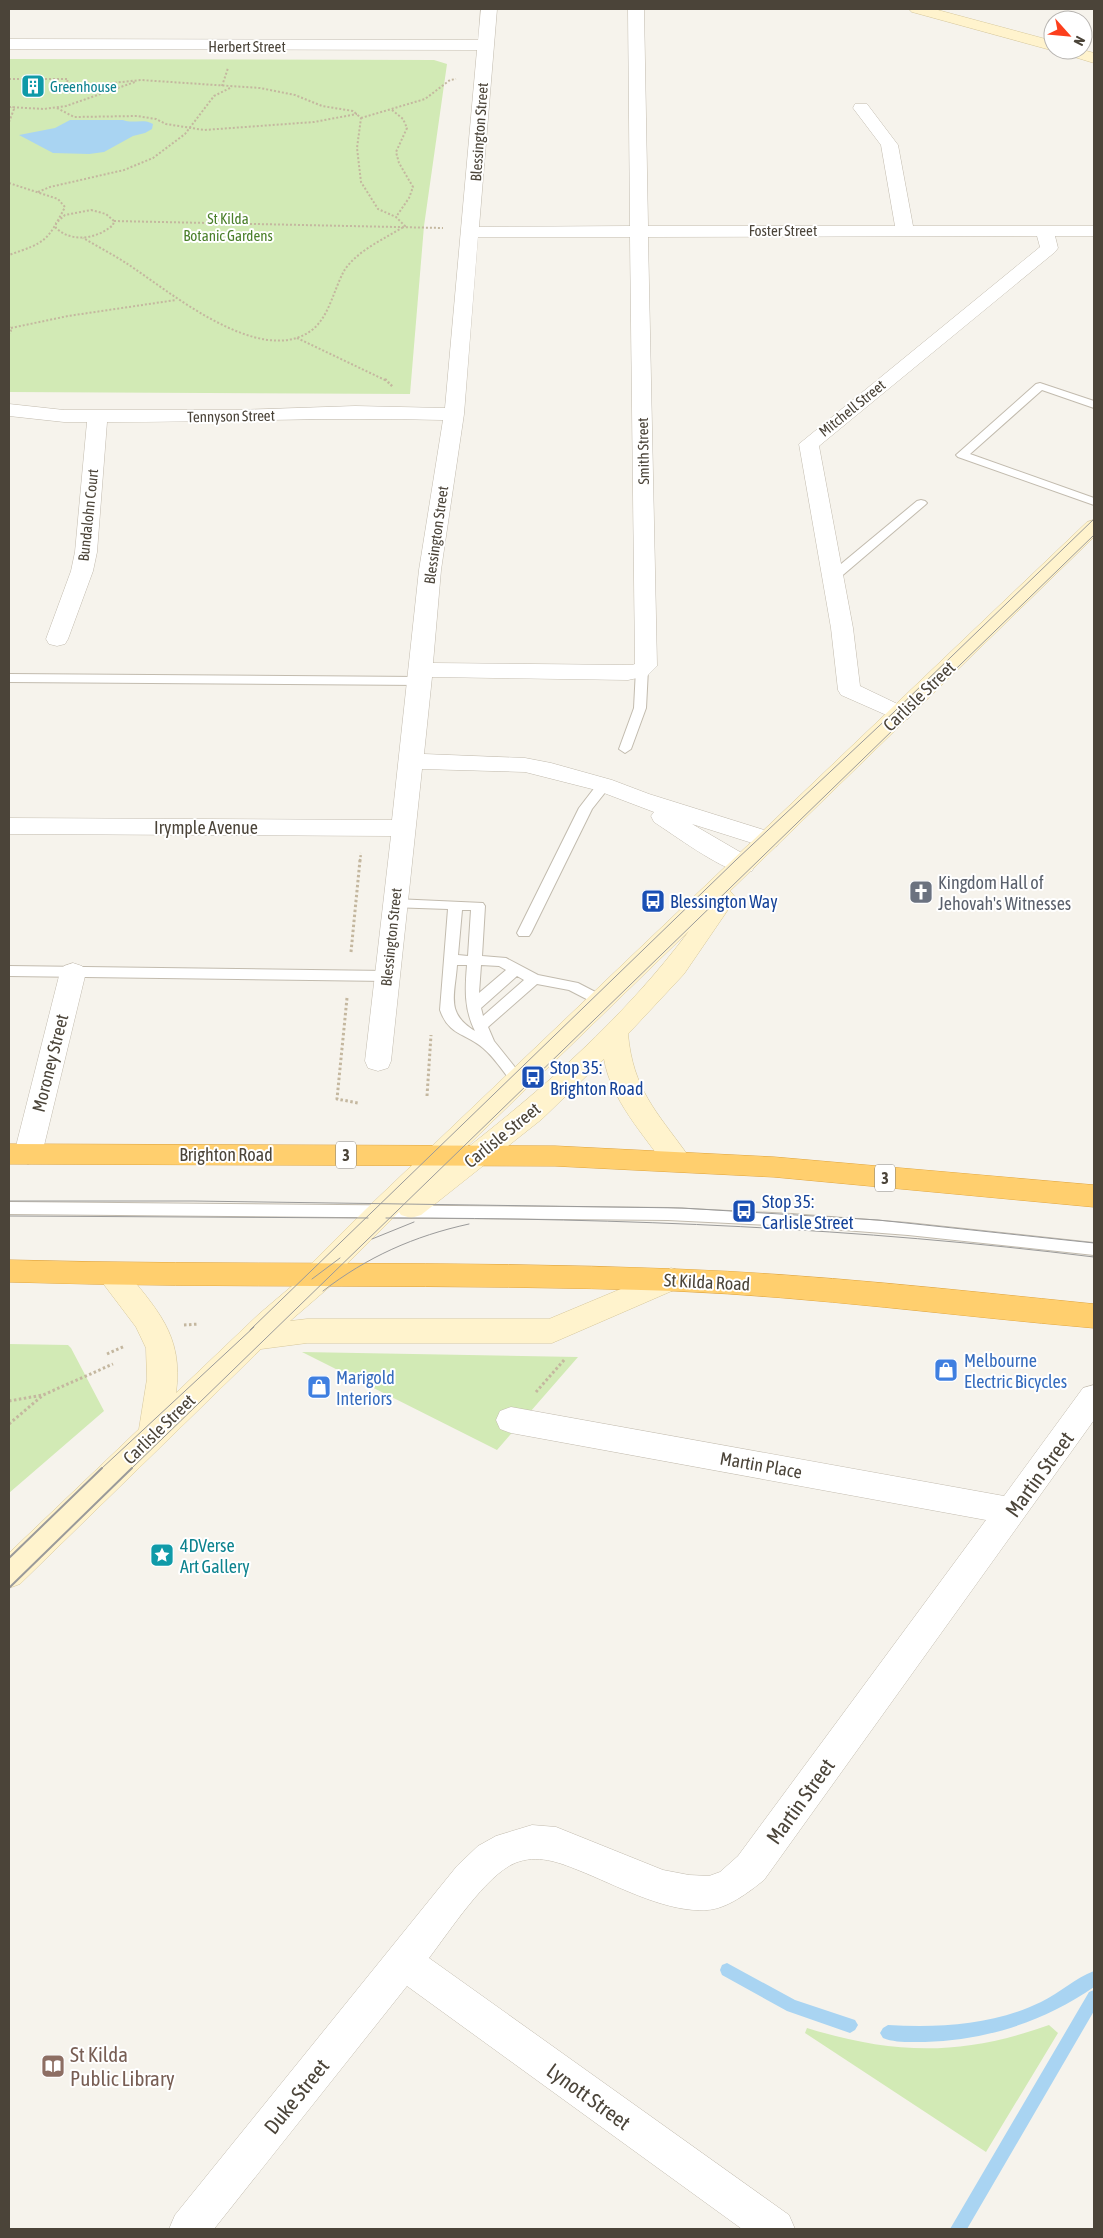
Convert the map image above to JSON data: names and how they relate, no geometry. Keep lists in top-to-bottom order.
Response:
{
  "streets": {
    "highway": ["Brighton Road", "3", "St Kilda Road"],
    "main road": ["Carlisle Street"],
    "street": [
      "Herbert Street",
      "Blessington Street",
      "Foster Street",
      "Mitchell Street",
      "Tennyson Street",
      "Smith Street",
      "Bundalohn Court",
      "Irymple Avenue",
      "Moroney Street",
      "Martin Place",
      "Martin Street",
      "Duke Street",
      "Lynott Street"
    ]
  },
  "crossings": [
    ["Herbert Street", "Blessington Street"],
    ["Blessington Street", "Foster Street"],
    ["Blessington Street", "Tennyson Street"],
    ["Blessington Street", "Irymple Avenue"],
    ["Foster Street", "Mitchell Street"],
    ["Foster Street", "Smith Street"],
    ["Mitchell Street", "Carlisle Street"],
    ["Tennyson Street", "Bundalohn Court"],
    ["Carlisle Street", "Brighton Road"],
    ["Carlisle Street", "3"],
    ["Carlisle Street", "St Kilda Road"],
    ["Moroney Street", "Brighton Road"],
    ["Brighton Road", "3"],
    ["Martin Place", "Martin Street"],
    ["Martin Street", "Duke Street"],
    ["Martin Street", "Lynott Street"],
    ["Duke Street", "Lynott Street"]
  ],
  "parks": ["St Kilda Botanic Gardens"],
  "places": {
    "building": ["Greenhouse"],
    "church": ["Kingdom Hall of Jehovah's Witnesses"],
    "bus stop": ["Blessington Way", "Stop 35: Brighton Road", "Stop 35: Carlisle Street"],
    "shop": ["Melbourne Electric Bicycles", "Marigold Interiors"],
    "place": ["4DVerse Art Gallery"],
    "library": ["St Kilda Public Library"]
  },
  "north": "bottom right"
}
